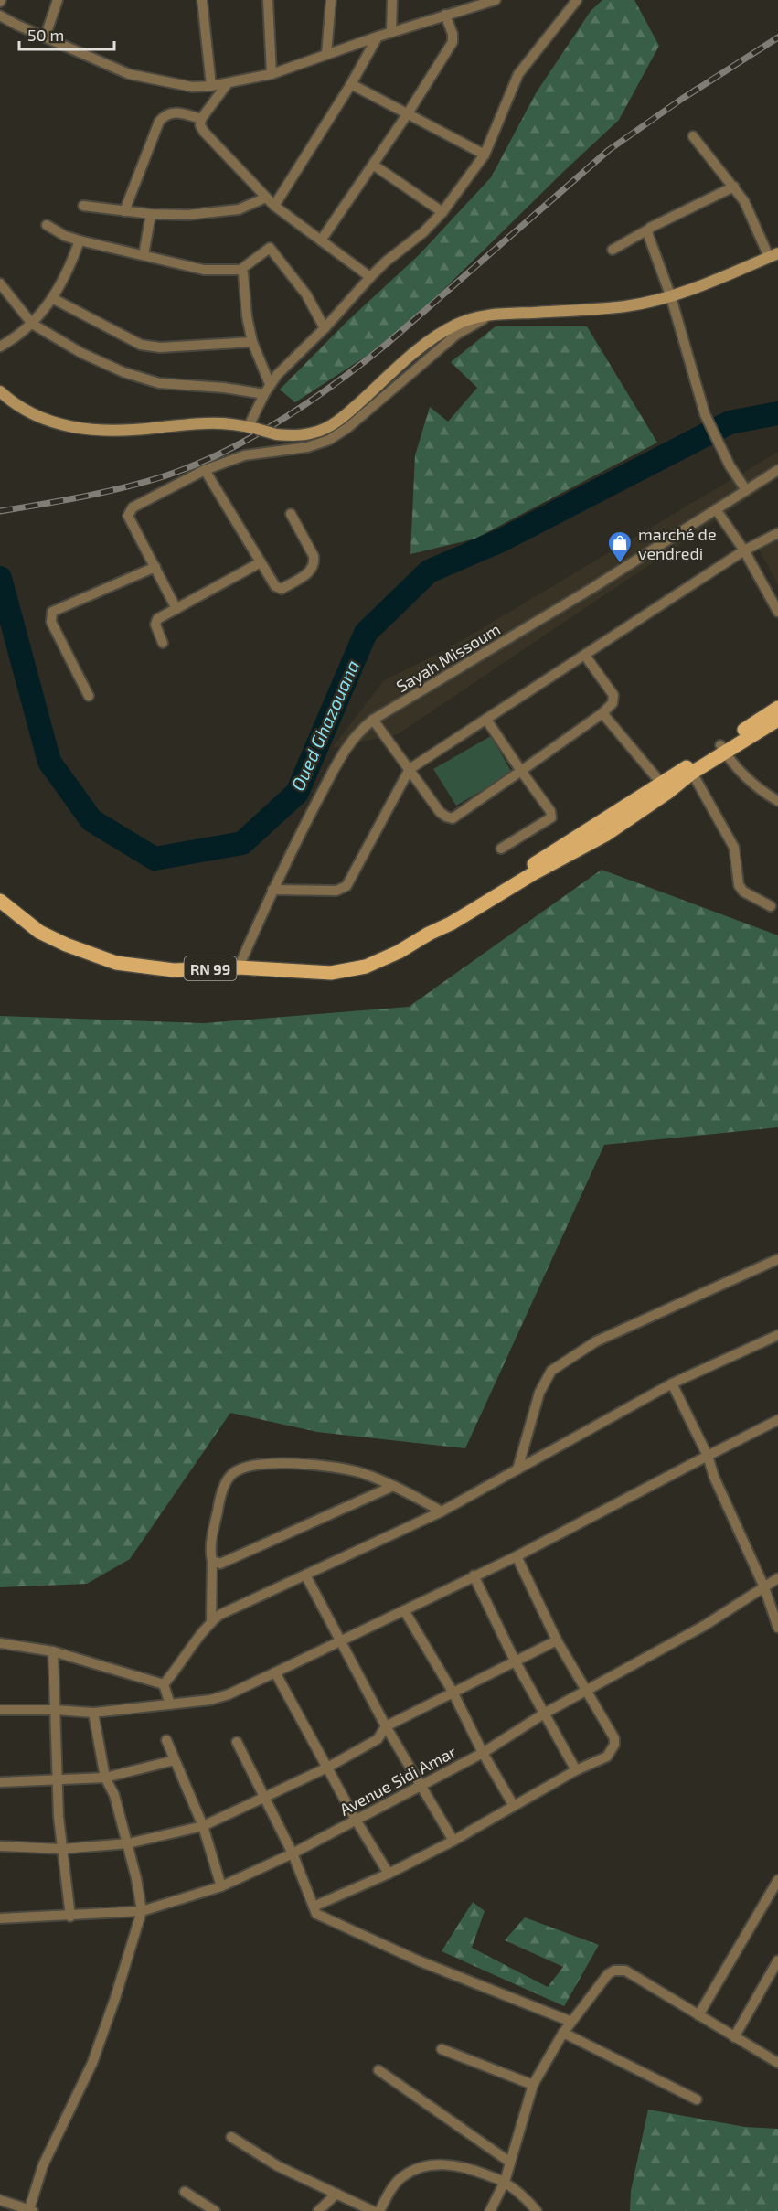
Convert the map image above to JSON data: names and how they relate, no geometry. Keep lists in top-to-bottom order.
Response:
{
  "streets": {
    "main road": ["RN 99"],
    "street": ["Sayah Missoum", "Avenue Sidi Amar"]
  },
  "crossings": [
    ["Sayah Missoum", "RN 99"]
  ],
  "water": ["Oued Ghazouana"],
  "places": {
    "shop": ["marché de vendredi"]
  },
  "scale_bar": "50 m"
}
